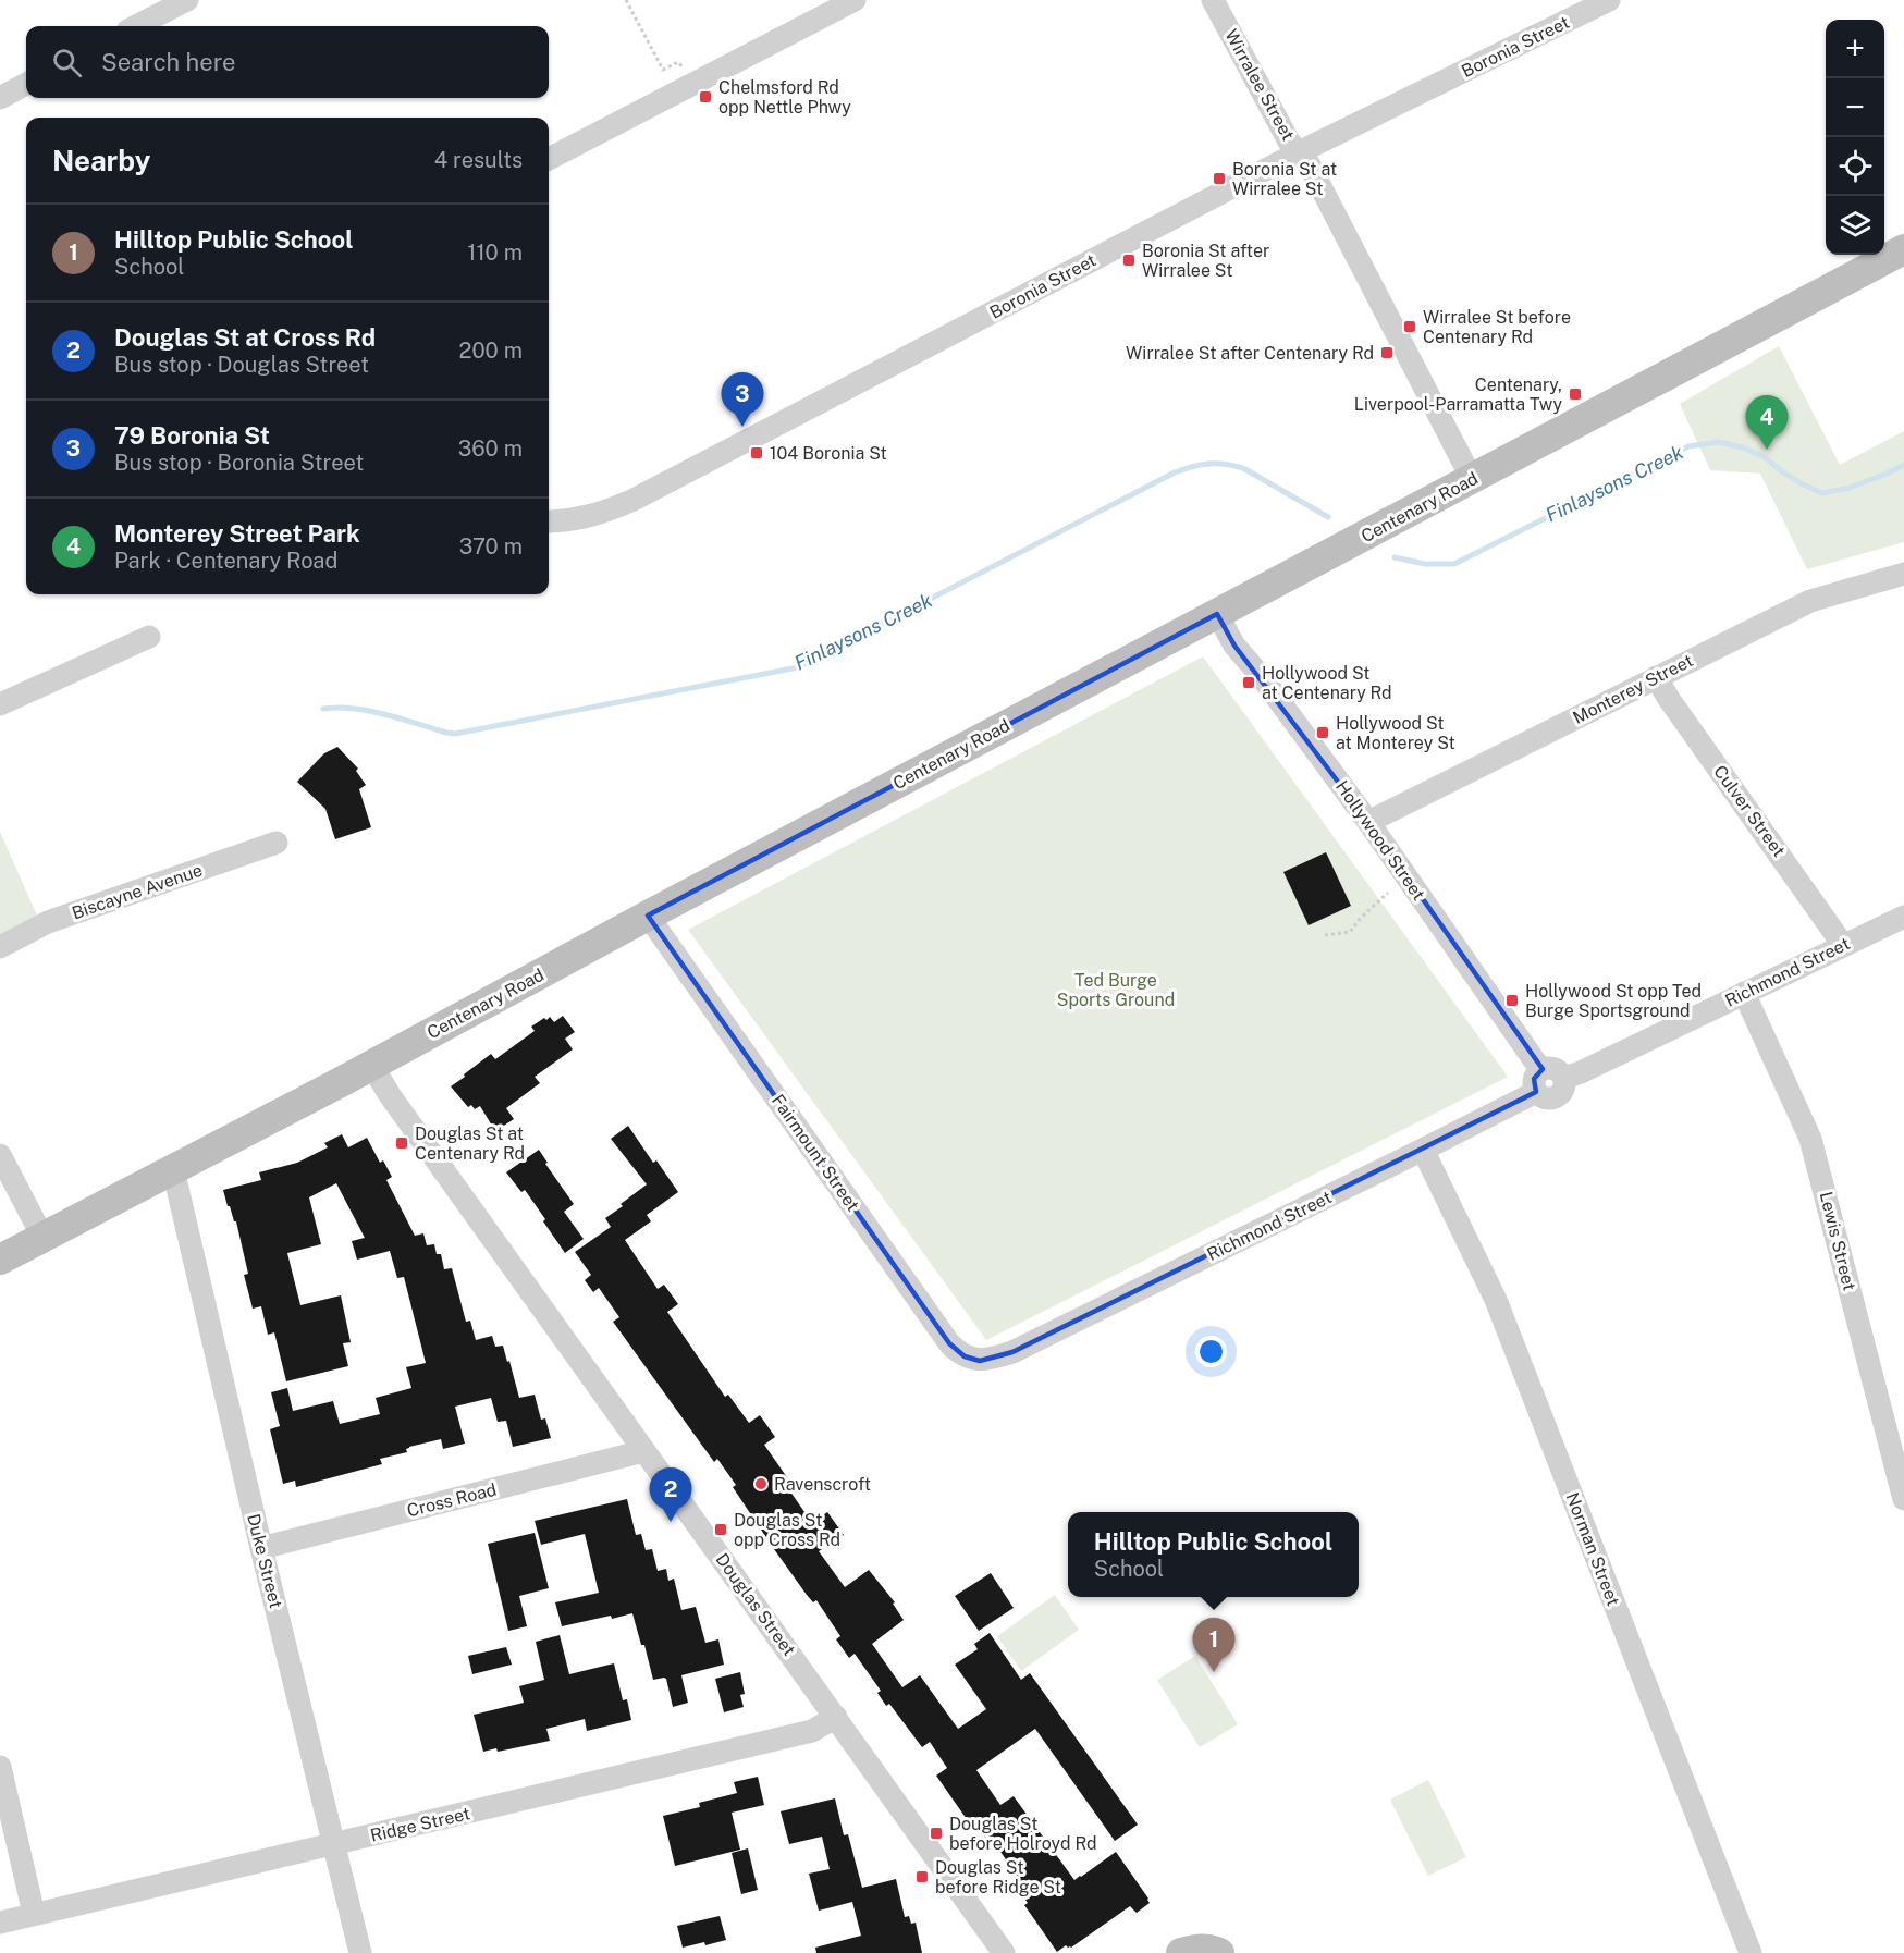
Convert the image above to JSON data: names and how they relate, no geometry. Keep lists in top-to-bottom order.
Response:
{
  "streets": {
    "main road": ["Centenary Road"],
    "street": [
      "Boronia Street",
      "Wirralee Street",
      "Monterey Street",
      "Culver Street",
      "Hollywood Street",
      "Biscayne Avenue",
      "Richmond Street",
      "Fairmount Street",
      "Lewis Street",
      "Cross Road",
      "Norman Street",
      "Duke Street",
      "Douglas Street",
      "Ridge Street"
    ]
  },
  "crossings": [
    ["Boronia Street", "Wirralee Street"],
    ["Wirralee Street", "Centenary Road"],
    ["Centenary Road", "Hollywood Street"],
    ["Centenary Road", "Fairmount Street"],
    ["Centenary Road", "Duke Street"],
    ["Centenary Road", "Douglas Street"],
    ["Monterey Street", "Culver Street"],
    ["Monterey Street", "Hollywood Street"],
    ["Culver Street", "Richmond Street"],
    ["Hollywood Street", "Richmond Street"],
    ["Richmond Street", "Fairmount Street"],
    ["Richmond Street", "Lewis Street"],
    ["Richmond Street", "Norman Street"],
    ["Cross Road", "Duke Street"],
    ["Cross Road", "Douglas Street"],
    ["Duke Street", "Ridge Street"],
    ["Douglas Street", "Ridge Street"]
  ],
  "water": ["Finlaysons Creek"],
  "parks": ["Ted Burge Sports Ground"],
  "places": {
    "transit": [
      "Chelmsford Rd opp Nettle Phwy",
      "Boronia St at Wirralee St",
      "Boronia St after Wirralee St",
      "Wirralee St before Centenary Rd",
      "Wirralee St after Centenary Rd",
      "Centenary, Liverpool-Parramatta Twy",
      "104 Boronia St",
      "Hollywood St at Centenary Rd",
      "Hollywood St at Monterey St",
      "Hollywood St opp Ted Burge Sportsground",
      "Douglas St at Centenary Rd",
      "Douglas St opp Cross Rd",
      "Douglas St before Holroyd Rd",
      "Douglas St before Ridge St"
    ],
    "other": ["Ravenscroft"]
  },
  "page": {
    "map_buttons": ["+", "−"],
    "search": "Search here",
    "heading": ["Nearby", "4 results"],
    "list": [
      {
        "mark": "1",
        "name": "Hilltop Public School",
        "note": "School",
        "value": "110 m"
      },
      {
        "mark": "2",
        "name": "Douglas St at Cross Rd",
        "note": "Bus stop · Douglas Street",
        "value": "200 m"
      },
      {
        "mark": "3",
        "name": "79 Boronia St",
        "note": "Bus stop · Boronia Street",
        "value": "360 m"
      },
      {
        "mark": "4",
        "name": "Monterey Street Park",
        "note": "Park · Centenary Road",
        "value": "370 m"
      }
    ],
    "pins": [
      "3",
      "4",
      "2",
      "1"
    ],
    "popup": ["Hilltop Public School", "School"]
  }
}
